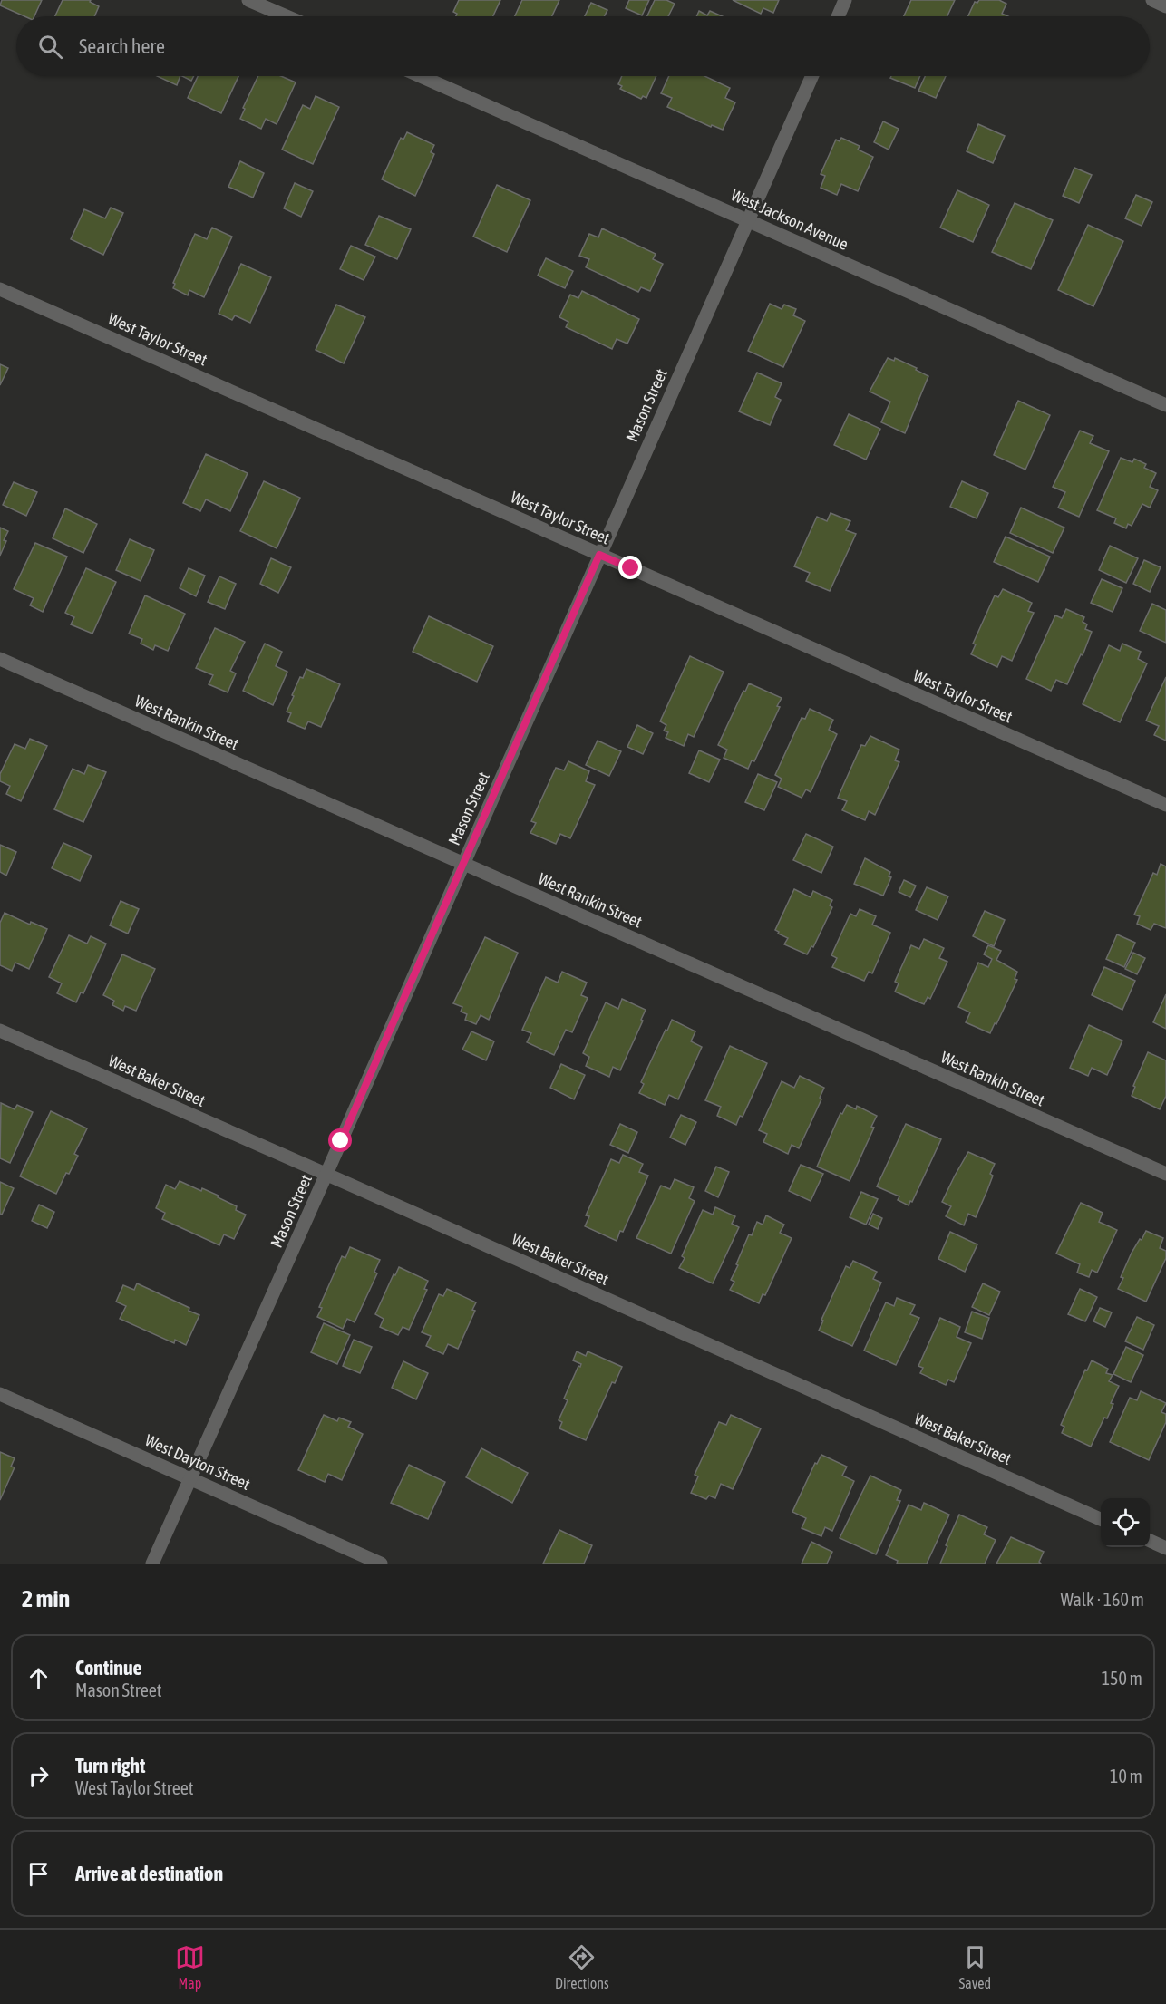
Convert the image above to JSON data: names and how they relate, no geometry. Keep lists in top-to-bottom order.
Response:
{
  "streets": {
    "street": [
      "West Jackson Avenue",
      "West Taylor Street",
      "Mason Street",
      "West Rankin Street",
      "West Baker Street",
      "West Dayton Street"
    ]
  },
  "crossings": [
    ["West Jackson Avenue", "Mason Street"],
    ["West Taylor Street", "Mason Street"],
    ["Mason Street", "West Rankin Street"],
    ["Mason Street", "West Baker Street"],
    ["Mason Street", "West Dayton Street"]
  ],
  "page": {
    "search": "Search here",
    "heading": ["2 min", "Walk · 160 m"],
    "list": [
      ["Continue", "Mason Street", "150 m"],
      ["Turn right", "West Taylor Street", "10 m"],
      "Arrive at destination"
    ],
    "nav": ["Map", "Directions", "Saved"]
  }
}
